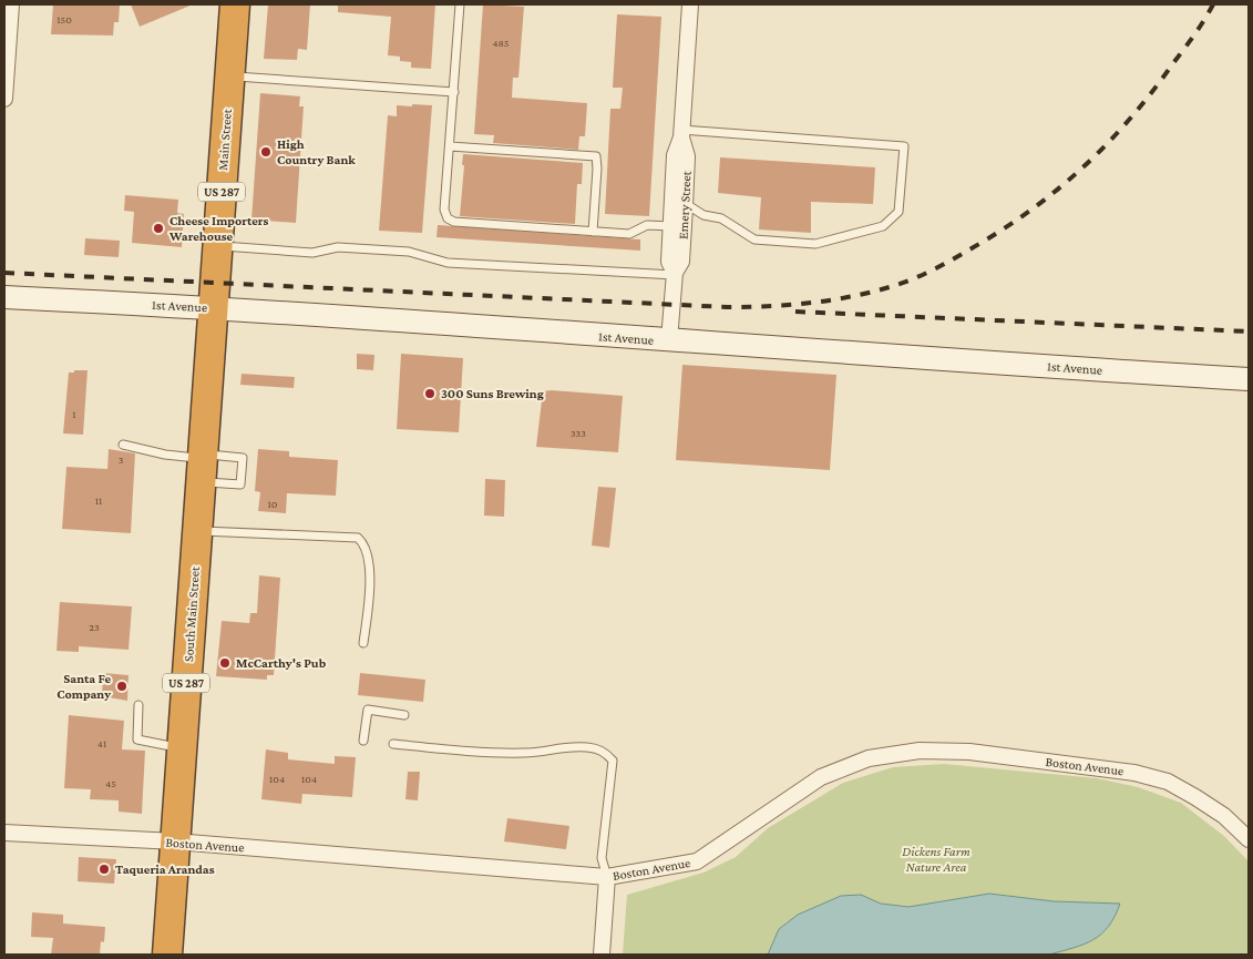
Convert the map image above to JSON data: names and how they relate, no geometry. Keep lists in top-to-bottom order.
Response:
{
  "streets": {
    "highway": ["Main Street", "US 287", "South Main Street"],
    "street": ["Emery Street", "1st Avenue", "Boston Avenue"]
  },
  "crossings": [
    ["Main Street", "1st Avenue"],
    ["Main Street", "South Main Street"],
    ["Emery Street", "1st Avenue"],
    ["1st Avenue", "South Main Street"],
    ["South Main Street", "Boston Avenue"]
  ],
  "parks": ["Dickens Farm Nature Area"],
  "places": [
    "High Country Bank",
    "Cheese Importers Warehouse",
    "300 Suns Brewing",
    "McCarthy's Pub",
    "Santa Fe Company",
    "Taqueria Arandas"
  ],
  "house_numbers": [
    "150",
    "485",
    "1",
    "333",
    "3",
    "11",
    "10",
    "23",
    "41",
    "104",
    "104",
    "45"
  ]
}
